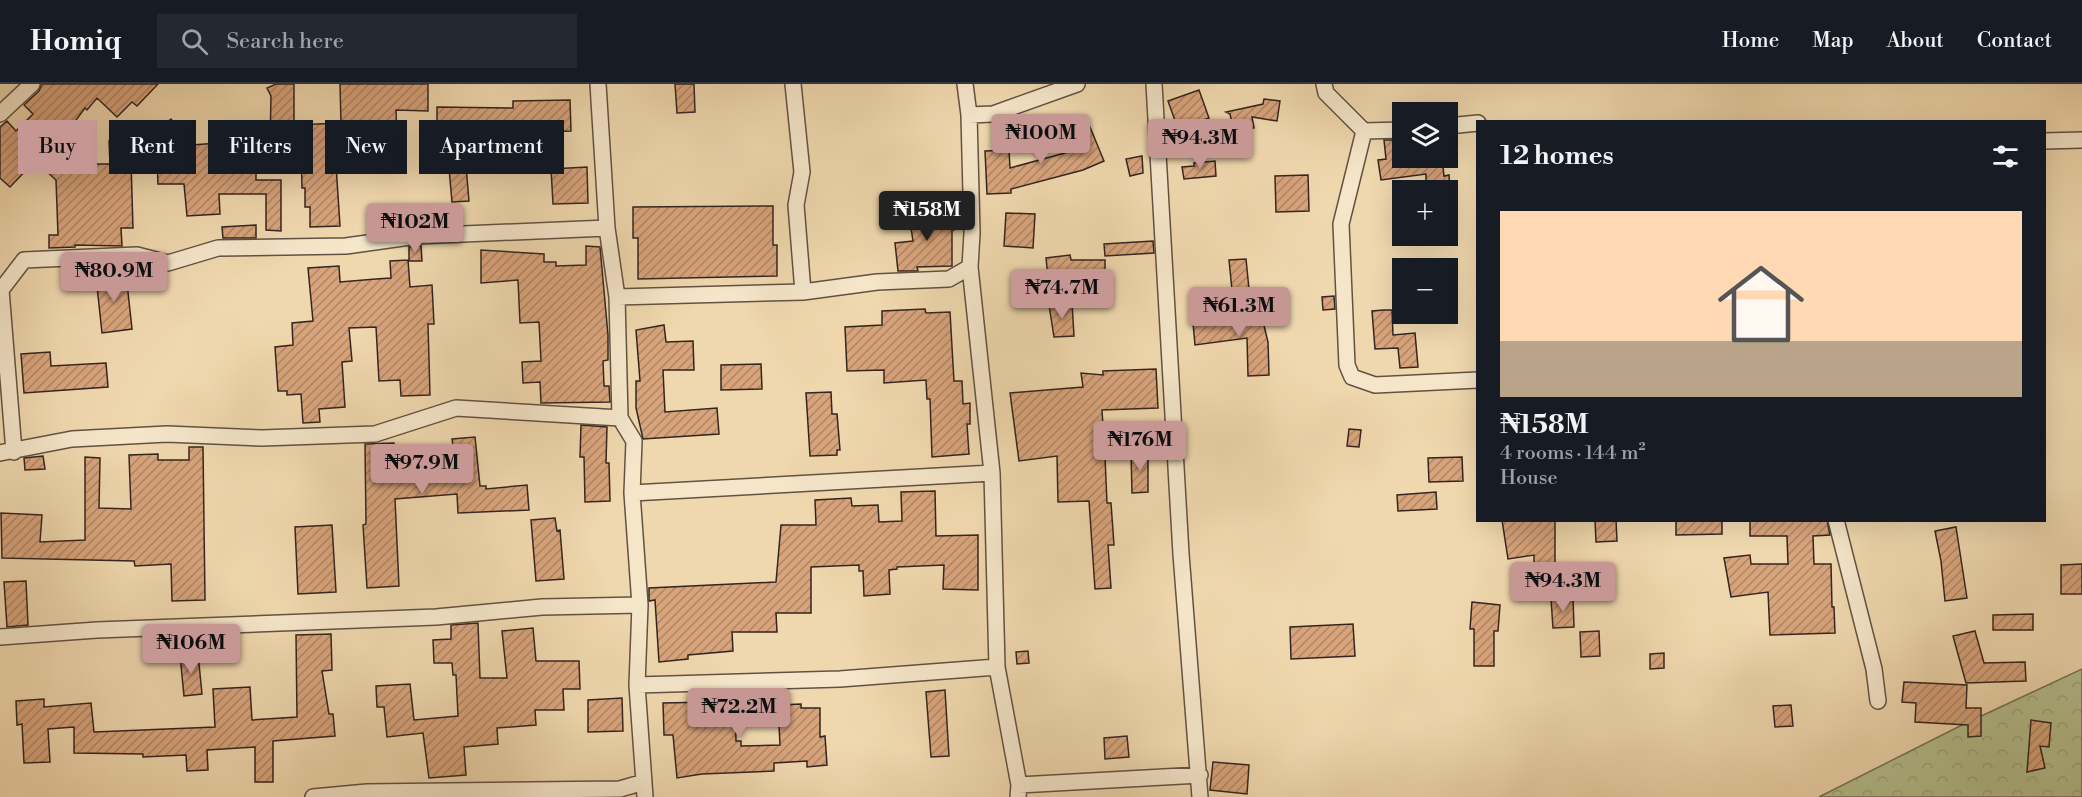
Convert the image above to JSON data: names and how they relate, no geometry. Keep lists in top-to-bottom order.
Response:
{
  "page": {
    "header": "Homiq",
    "search": "Search here",
    "nav": [
      "Home",
      "Map",
      "About",
      "Contact"
    ],
    "map_buttons": ["+", "−"],
    "price": [
      "₦100M",
      "₦94.3M",
      "₦158M",
      "₦102M",
      "₦80.9M",
      "₦74.7M",
      "₦61.3M",
      "₦176M",
      "₦97.9M",
      "₦94.3M",
      "₦106M",
      "₦72.2M"
    ],
    "chip": [
      "Buy",
      "Rent",
      "Filters",
      "New",
      "Apartment"
    ],
    "heading": "12 homes",
    "list": [
      {
        "name": "₦158M",
        "note": "4 rooms · 144 m² · House"
      }
    ]
  }
}
